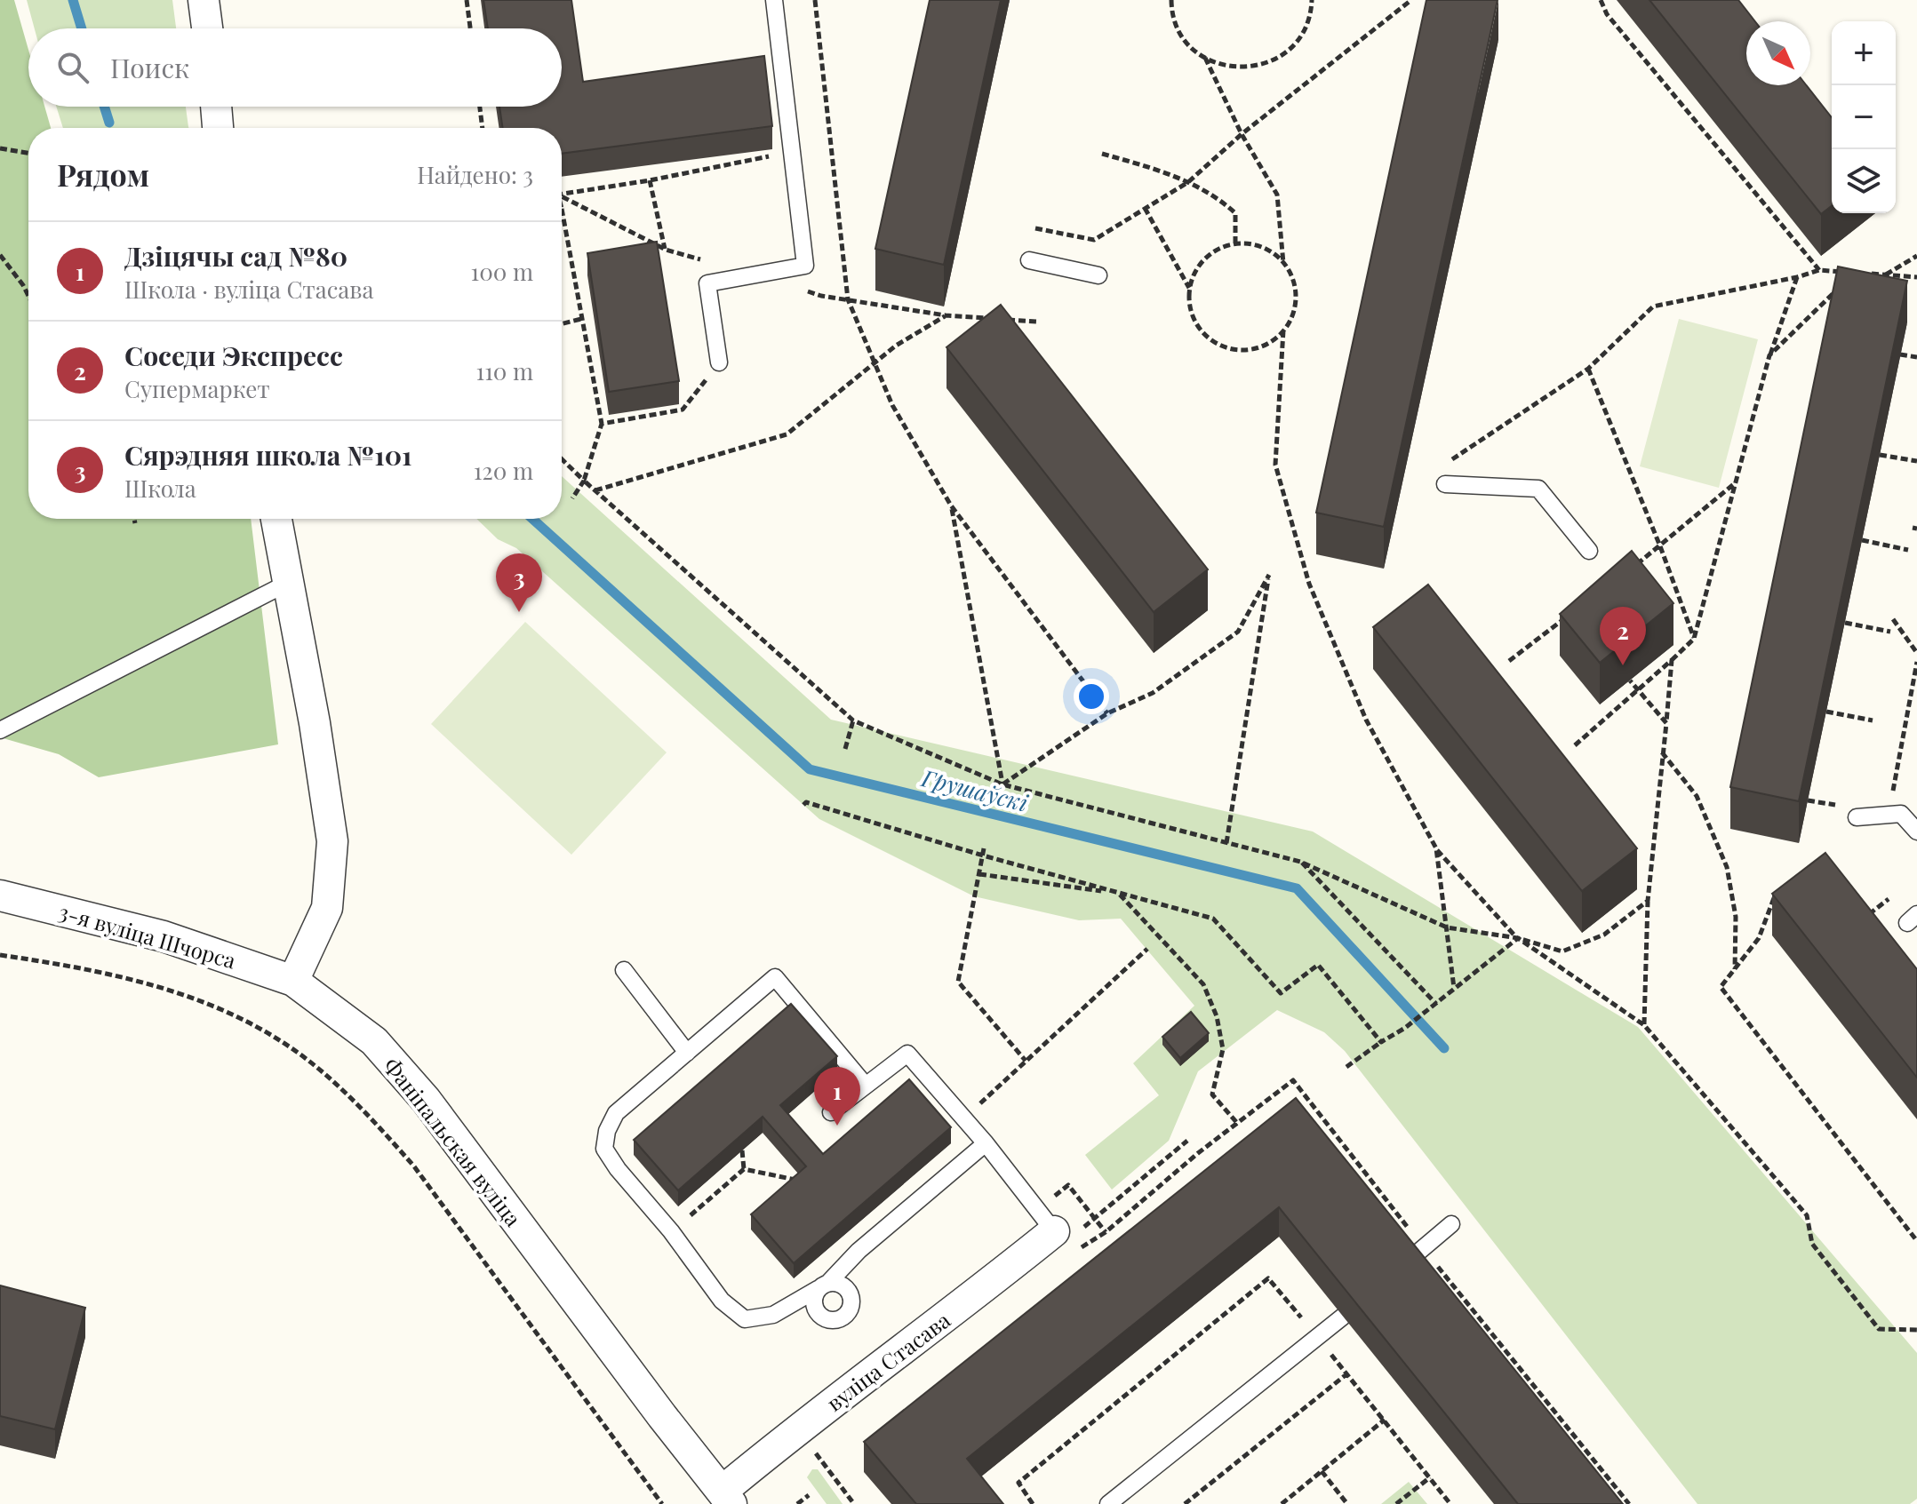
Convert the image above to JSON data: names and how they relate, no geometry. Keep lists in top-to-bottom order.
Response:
{
  "streets": {
    "street": ["3-я вуліца Шчорса", "Фаніпальская вуліца", "вуліца Стасава"]
  },
  "crossings": [
    ["3-я вуліца Шчорса", "Фаніпальская вуліца"],
    ["Фаніпальская вуліца", "вуліца Стасава"]
  ],
  "water": ["Грушаўскі"],
  "north": "bottom right",
  "page": {
    "map_buttons": ["+", "−"],
    "search": "Поиск",
    "heading": ["Рядом", "Найдено: 3"],
    "list": [
      {
        "mark": "1",
        "name": "Дзіцячы сад №80",
        "note": "Школа · вуліца Стасава",
        "value": "100 m"
      },
      {
        "mark": "2",
        "name": "Соседи Экспресс",
        "note": "Супермаркет",
        "value": "110 m"
      },
      {
        "mark": "3",
        "name": "Сярэдняя школа №101",
        "note": "Школа",
        "value": "120 m"
      }
    ],
    "pins": ["3", "2", "1"]
  }
}
